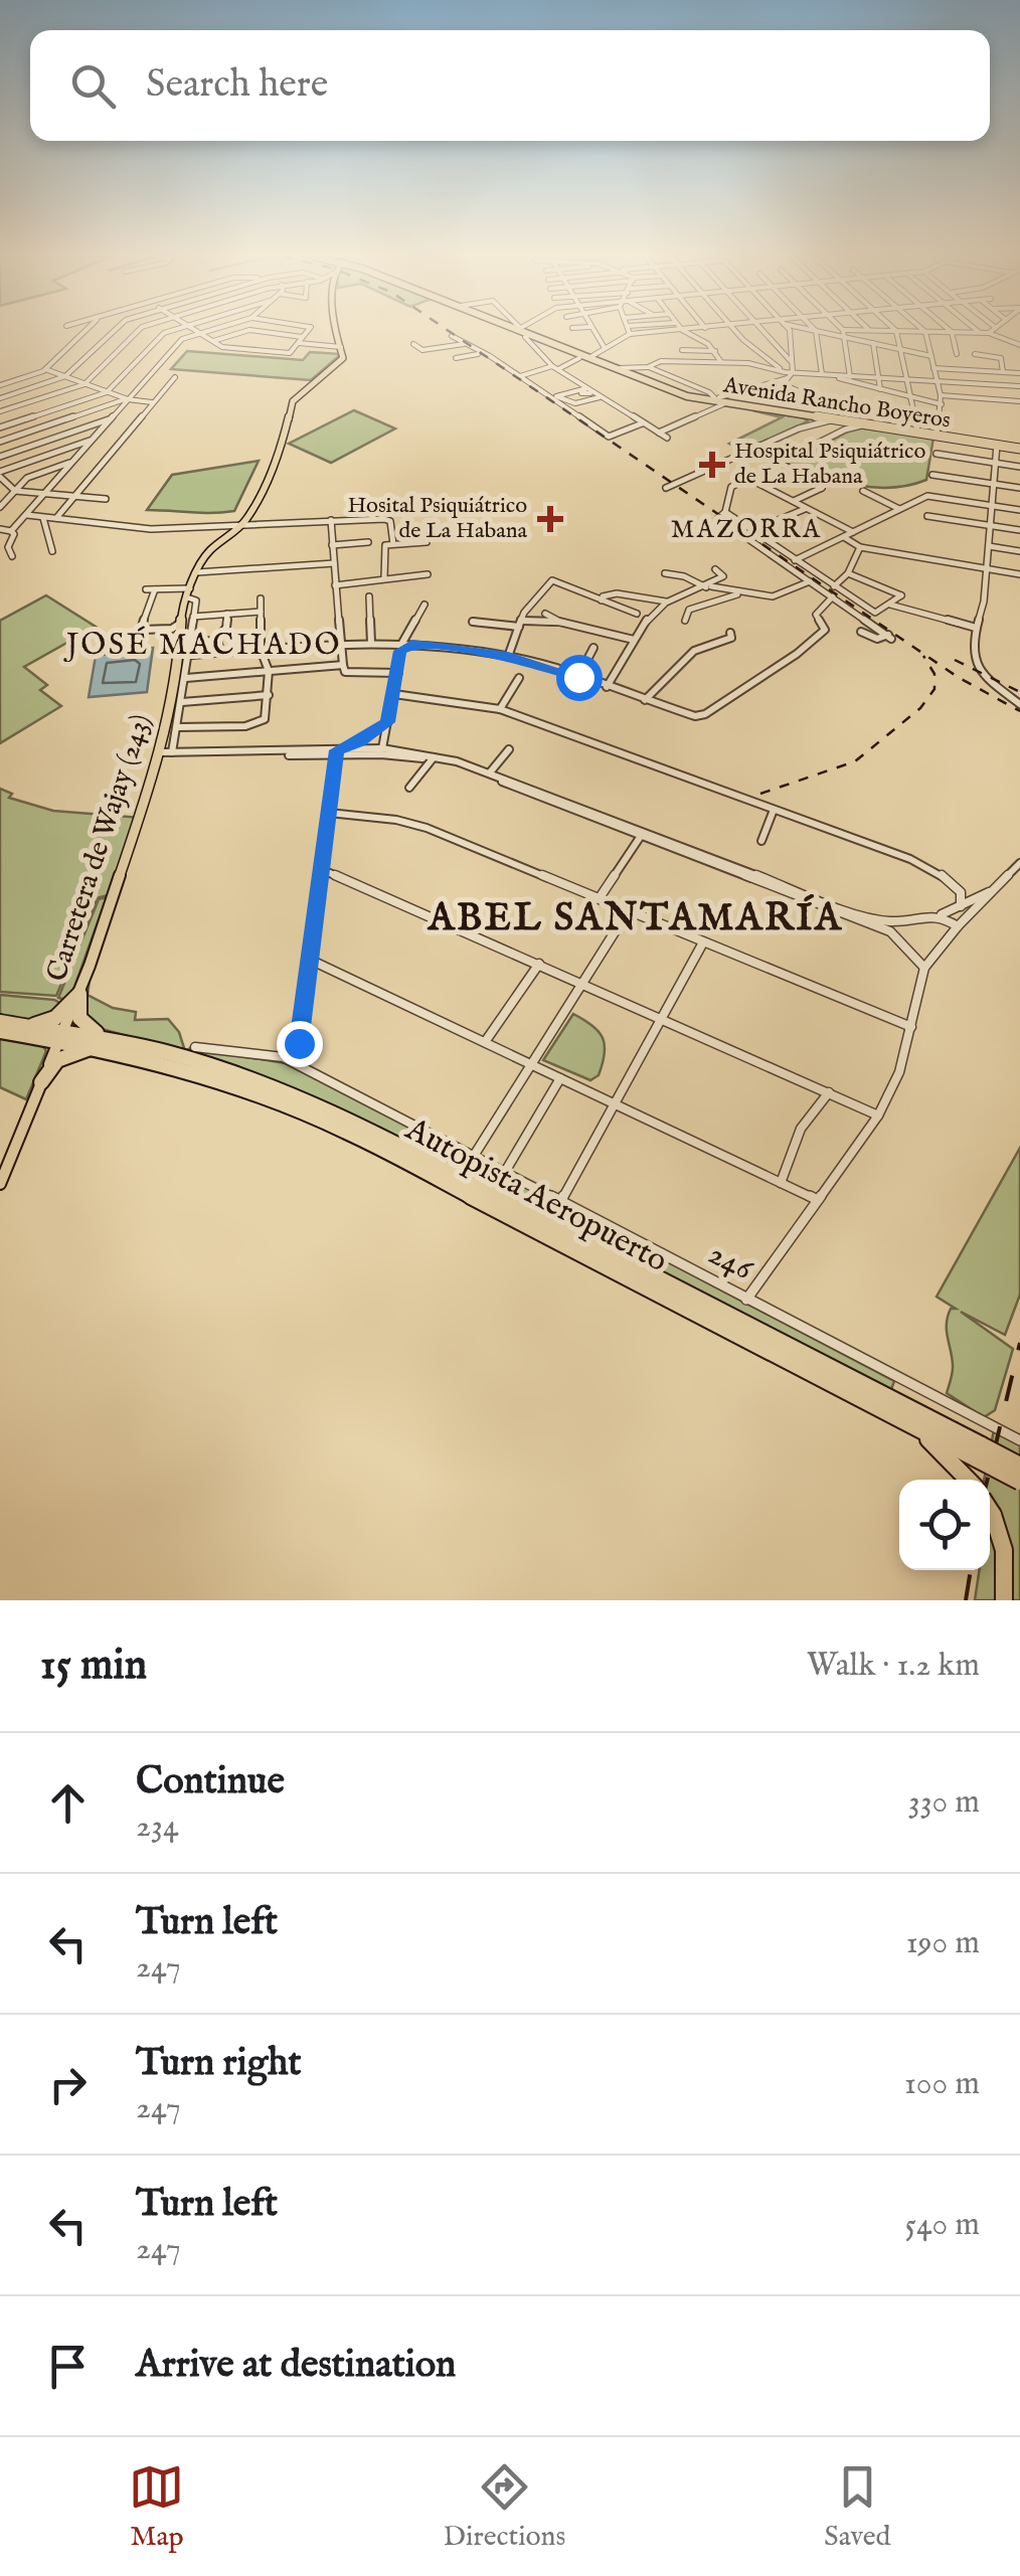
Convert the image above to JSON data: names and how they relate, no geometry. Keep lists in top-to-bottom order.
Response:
{
  "streets": {
    "highway": ["Avenida Rancho Boyeros", "Autopista Aeropuerto"],
    "main road": ["Carretera de Wajay (243)"],
    "street": ["246"]
  },
  "crossings": [
    ["Carretera de Wajay (243)", "Autopista Aeropuerto"]
  ],
  "districts": ["MAZORRA", "JOSÉ MACHADO", "ABEL SANTAMARÍA"],
  "places": {
    "health": ["Hospital Psiquiátrico de La Habana", "Hosital Psiquiátrico de La Habana"]
  },
  "page": {
    "search": "Search here",
    "heading": ["15 min", "Walk · 1.2 km"],
    "list": [
      ["Continue", "234", "330 m"],
      ["Turn left", "247", "190 m"],
      ["Turn right", "247", "100 m"],
      ["Turn left", "247", "540 m"],
      "Arrive at destination"
    ],
    "nav": ["Map", "Directions", "Saved"]
  }
}
